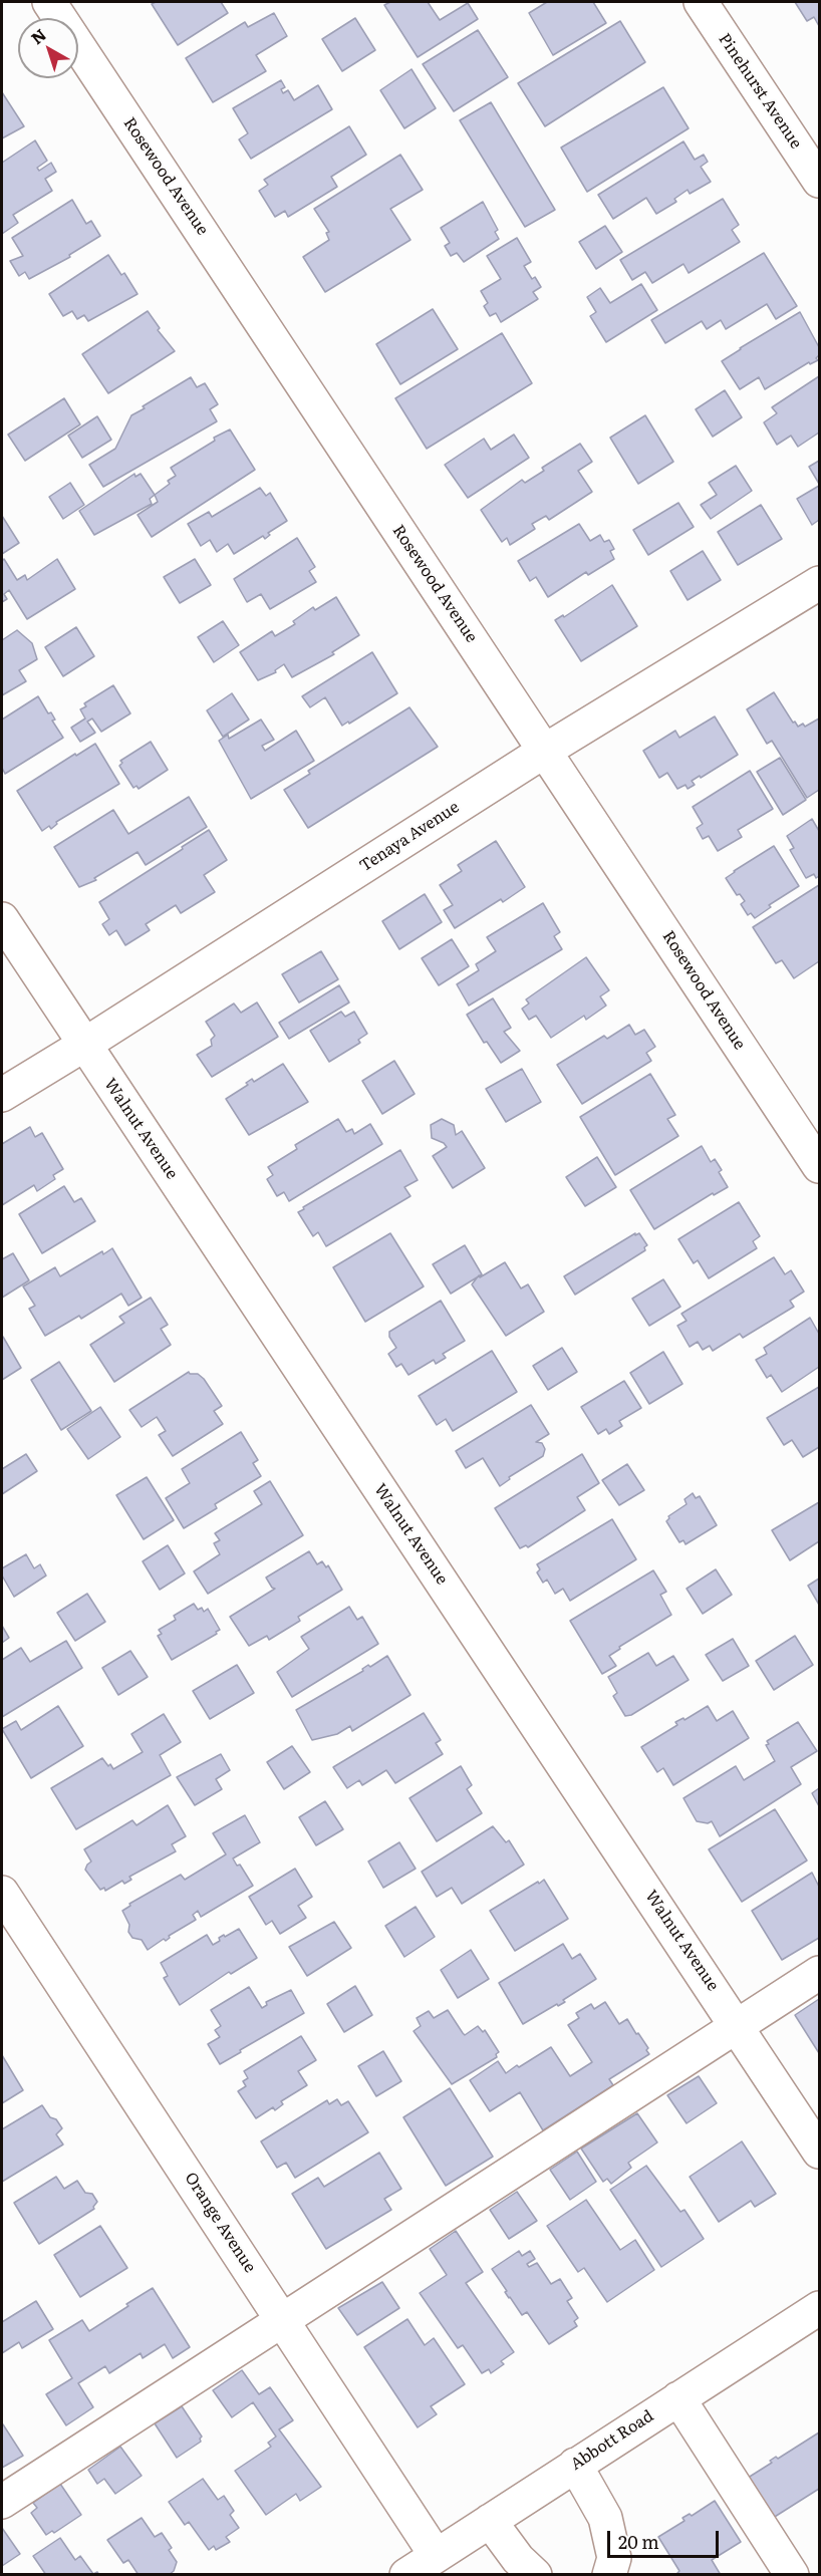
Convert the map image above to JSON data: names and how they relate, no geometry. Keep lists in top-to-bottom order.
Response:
{
  "streets": {
    "street": [
      "Pinehurst Avenue",
      "Rosewood Avenue",
      "Tenaya Avenue",
      "Walnut Avenue",
      "Orange Avenue",
      "Abbott Road"
    ]
  },
  "crossings": [
    ["Rosewood Avenue", "Tenaya Avenue"],
    ["Tenaya Avenue", "Walnut Avenue"],
    ["Orange Avenue", "Abbott Road"]
  ],
  "scale_bar": "20 m",
  "north": "top left"
}
